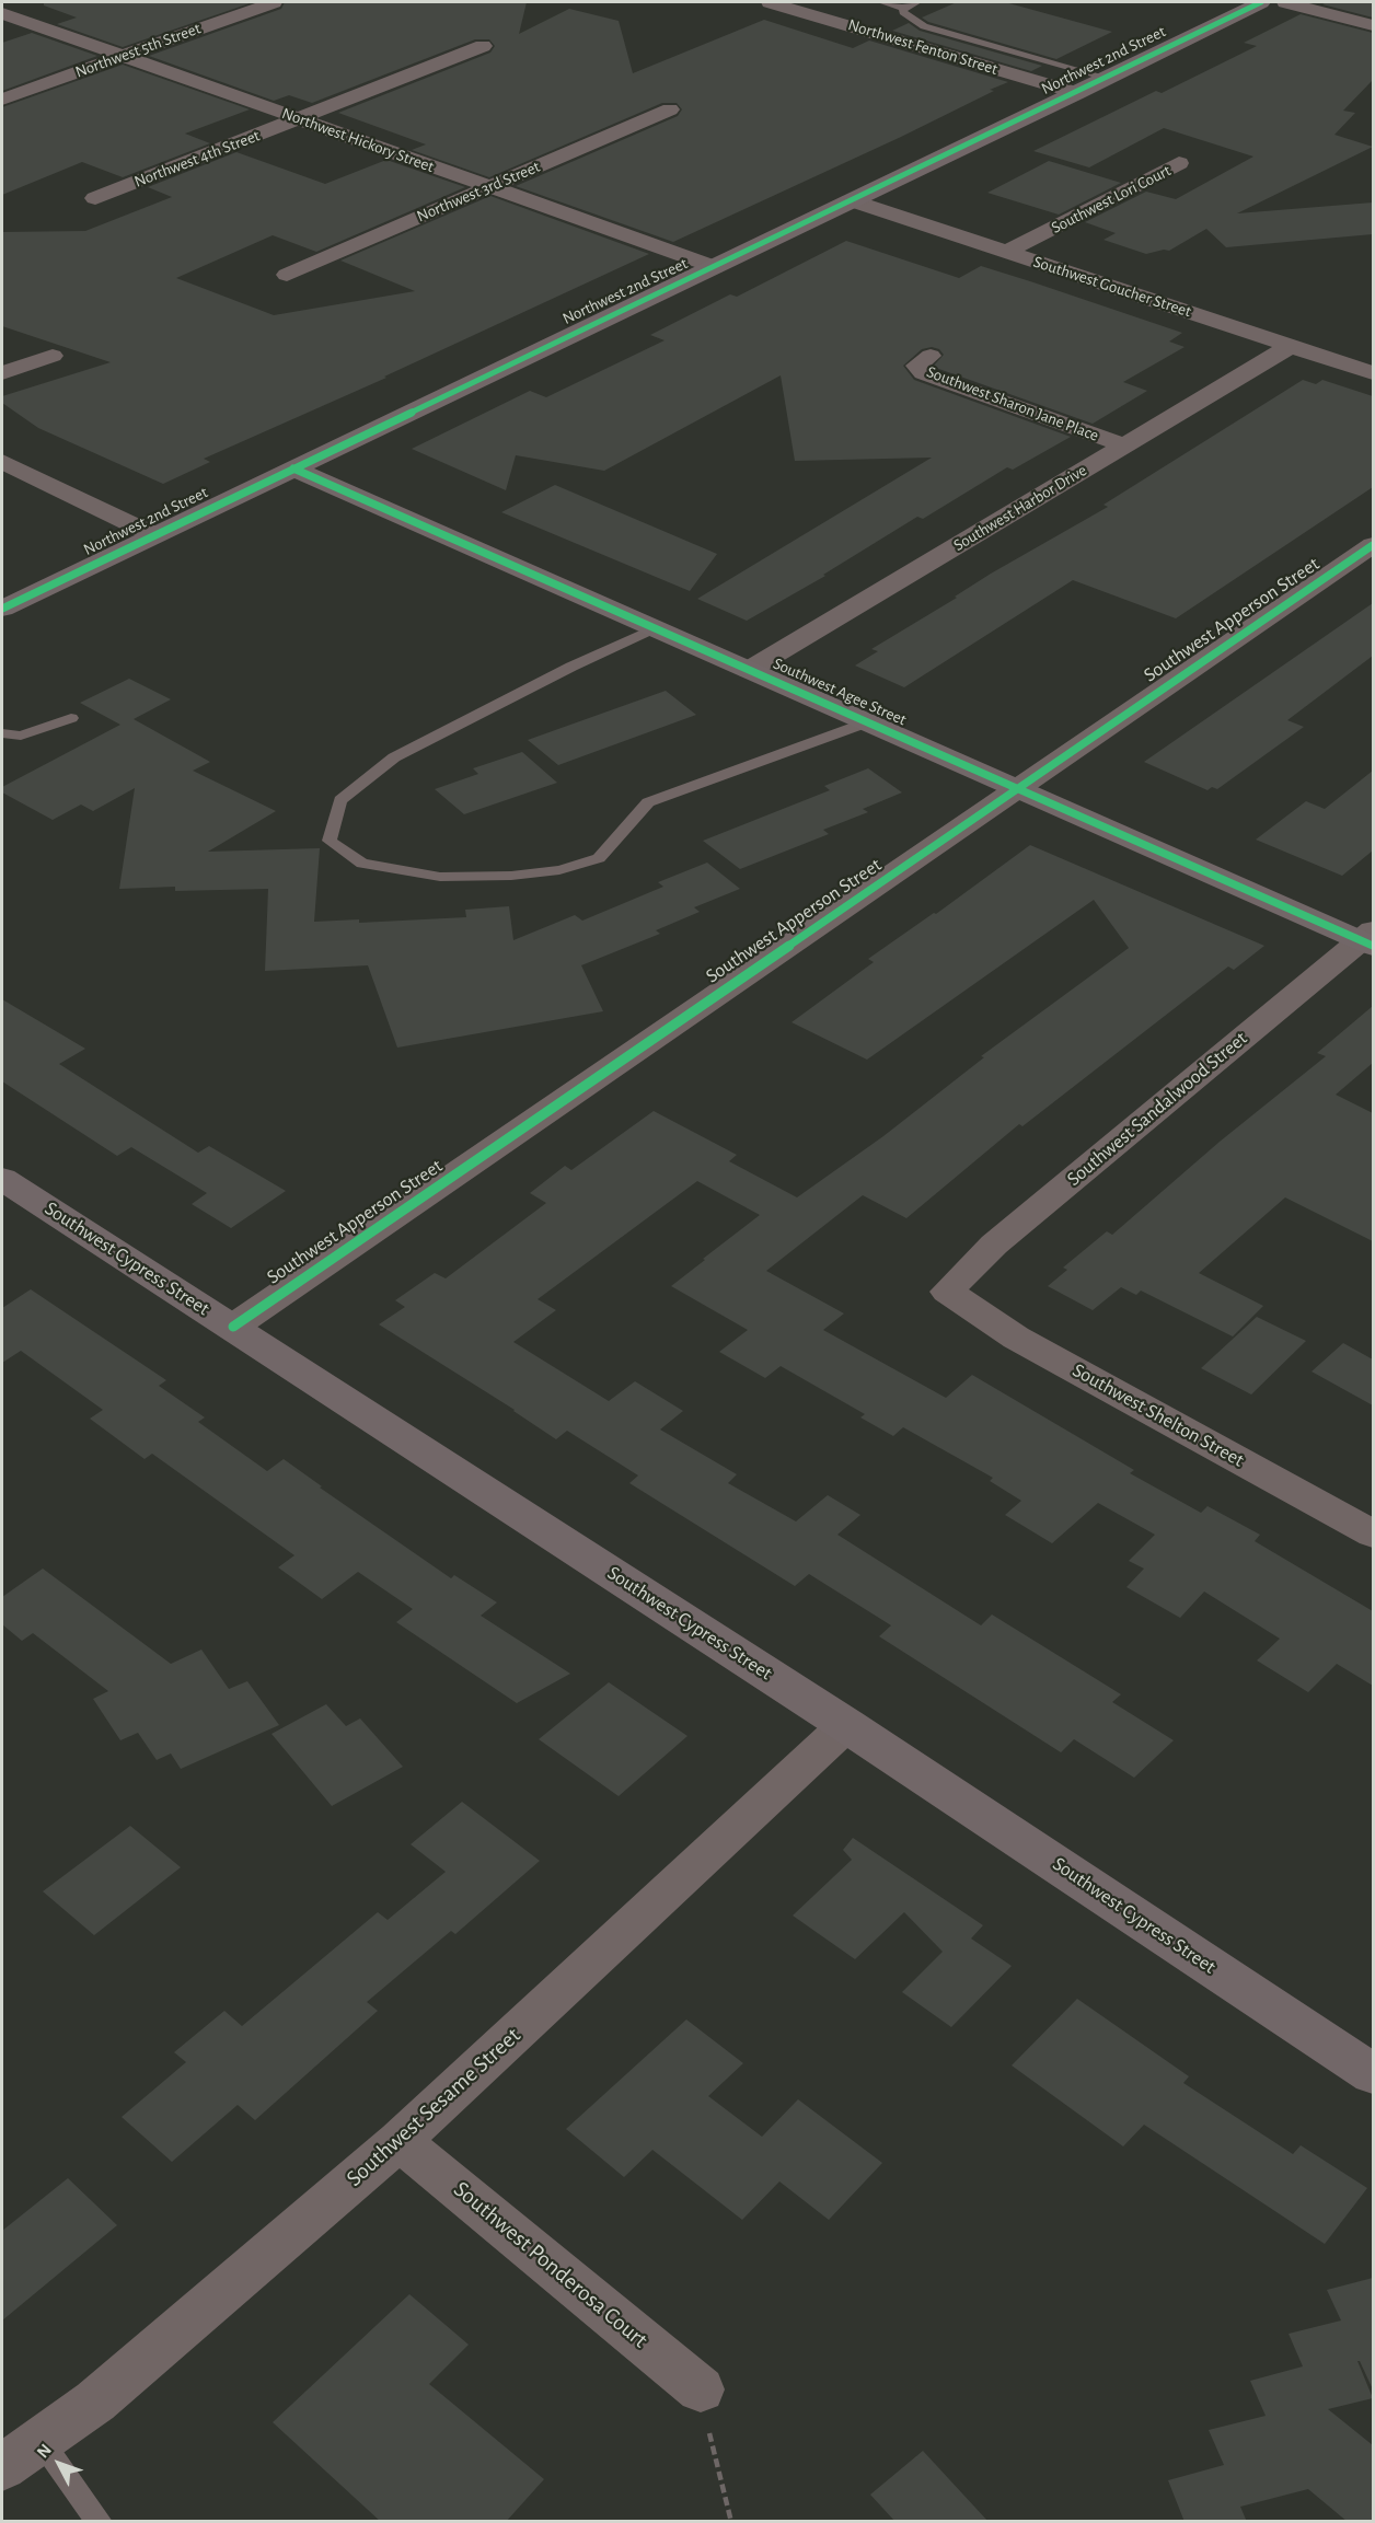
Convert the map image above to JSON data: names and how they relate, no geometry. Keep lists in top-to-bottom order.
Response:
{
  "streets": {
    "main road": ["Northwest 2nd Street", "Southwest Agee Street", "Southwest Cypress Street"],
    "street": [
      "Northwest Fenton Street",
      "Northwest 5th Street",
      "Northwest Hickory Street",
      "Northwest 4th Street",
      "Northwest 3rd Street",
      "Southwest Lori Court",
      "Southwest Goucher Street",
      "Southwest Sharon Jane Place",
      "Southwest Harbor Drive",
      "Southwest Apperson Street",
      "Southwest Sandalwood Street",
      "Southwest Shelton Street",
      "Southwest Sesame Street",
      "Southwest Ponderosa Court"
    ]
  },
  "crossings": [
    ["Northwest Fenton Street", "Northwest 2nd Street"],
    ["Northwest 5th Street", "Northwest Hickory Street"],
    ["Northwest 2nd Street", "Northwest Hickory Street"],
    ["Northwest 2nd Street", "Southwest Goucher Street"],
    ["Northwest 2nd Street", "Southwest Agee Street"],
    ["Northwest Hickory Street", "Northwest 4th Street"],
    ["Northwest Hickory Street", "Northwest 3rd Street"],
    ["Southwest Lori Court", "Southwest Goucher Street"],
    ["Southwest Goucher Street", "Southwest Harbor Drive"],
    ["Southwest Sharon Jane Place", "Southwest Harbor Drive"],
    ["Southwest Harbor Drive", "Southwest Agee Street"],
    ["Southwest Apperson Street", "Southwest Agee Street"],
    ["Southwest Apperson Street", "Southwest Cypress Street"],
    ["Southwest Agee Street", "Southwest Sandalwood Street"],
    ["Southwest Sandalwood Street", "Southwest Shelton Street"],
    ["Southwest Cypress Street", "Southwest Sesame Street"],
    ["Southwest Sesame Street", "Southwest Ponderosa Court"]
  ],
  "north": "top left"
}
